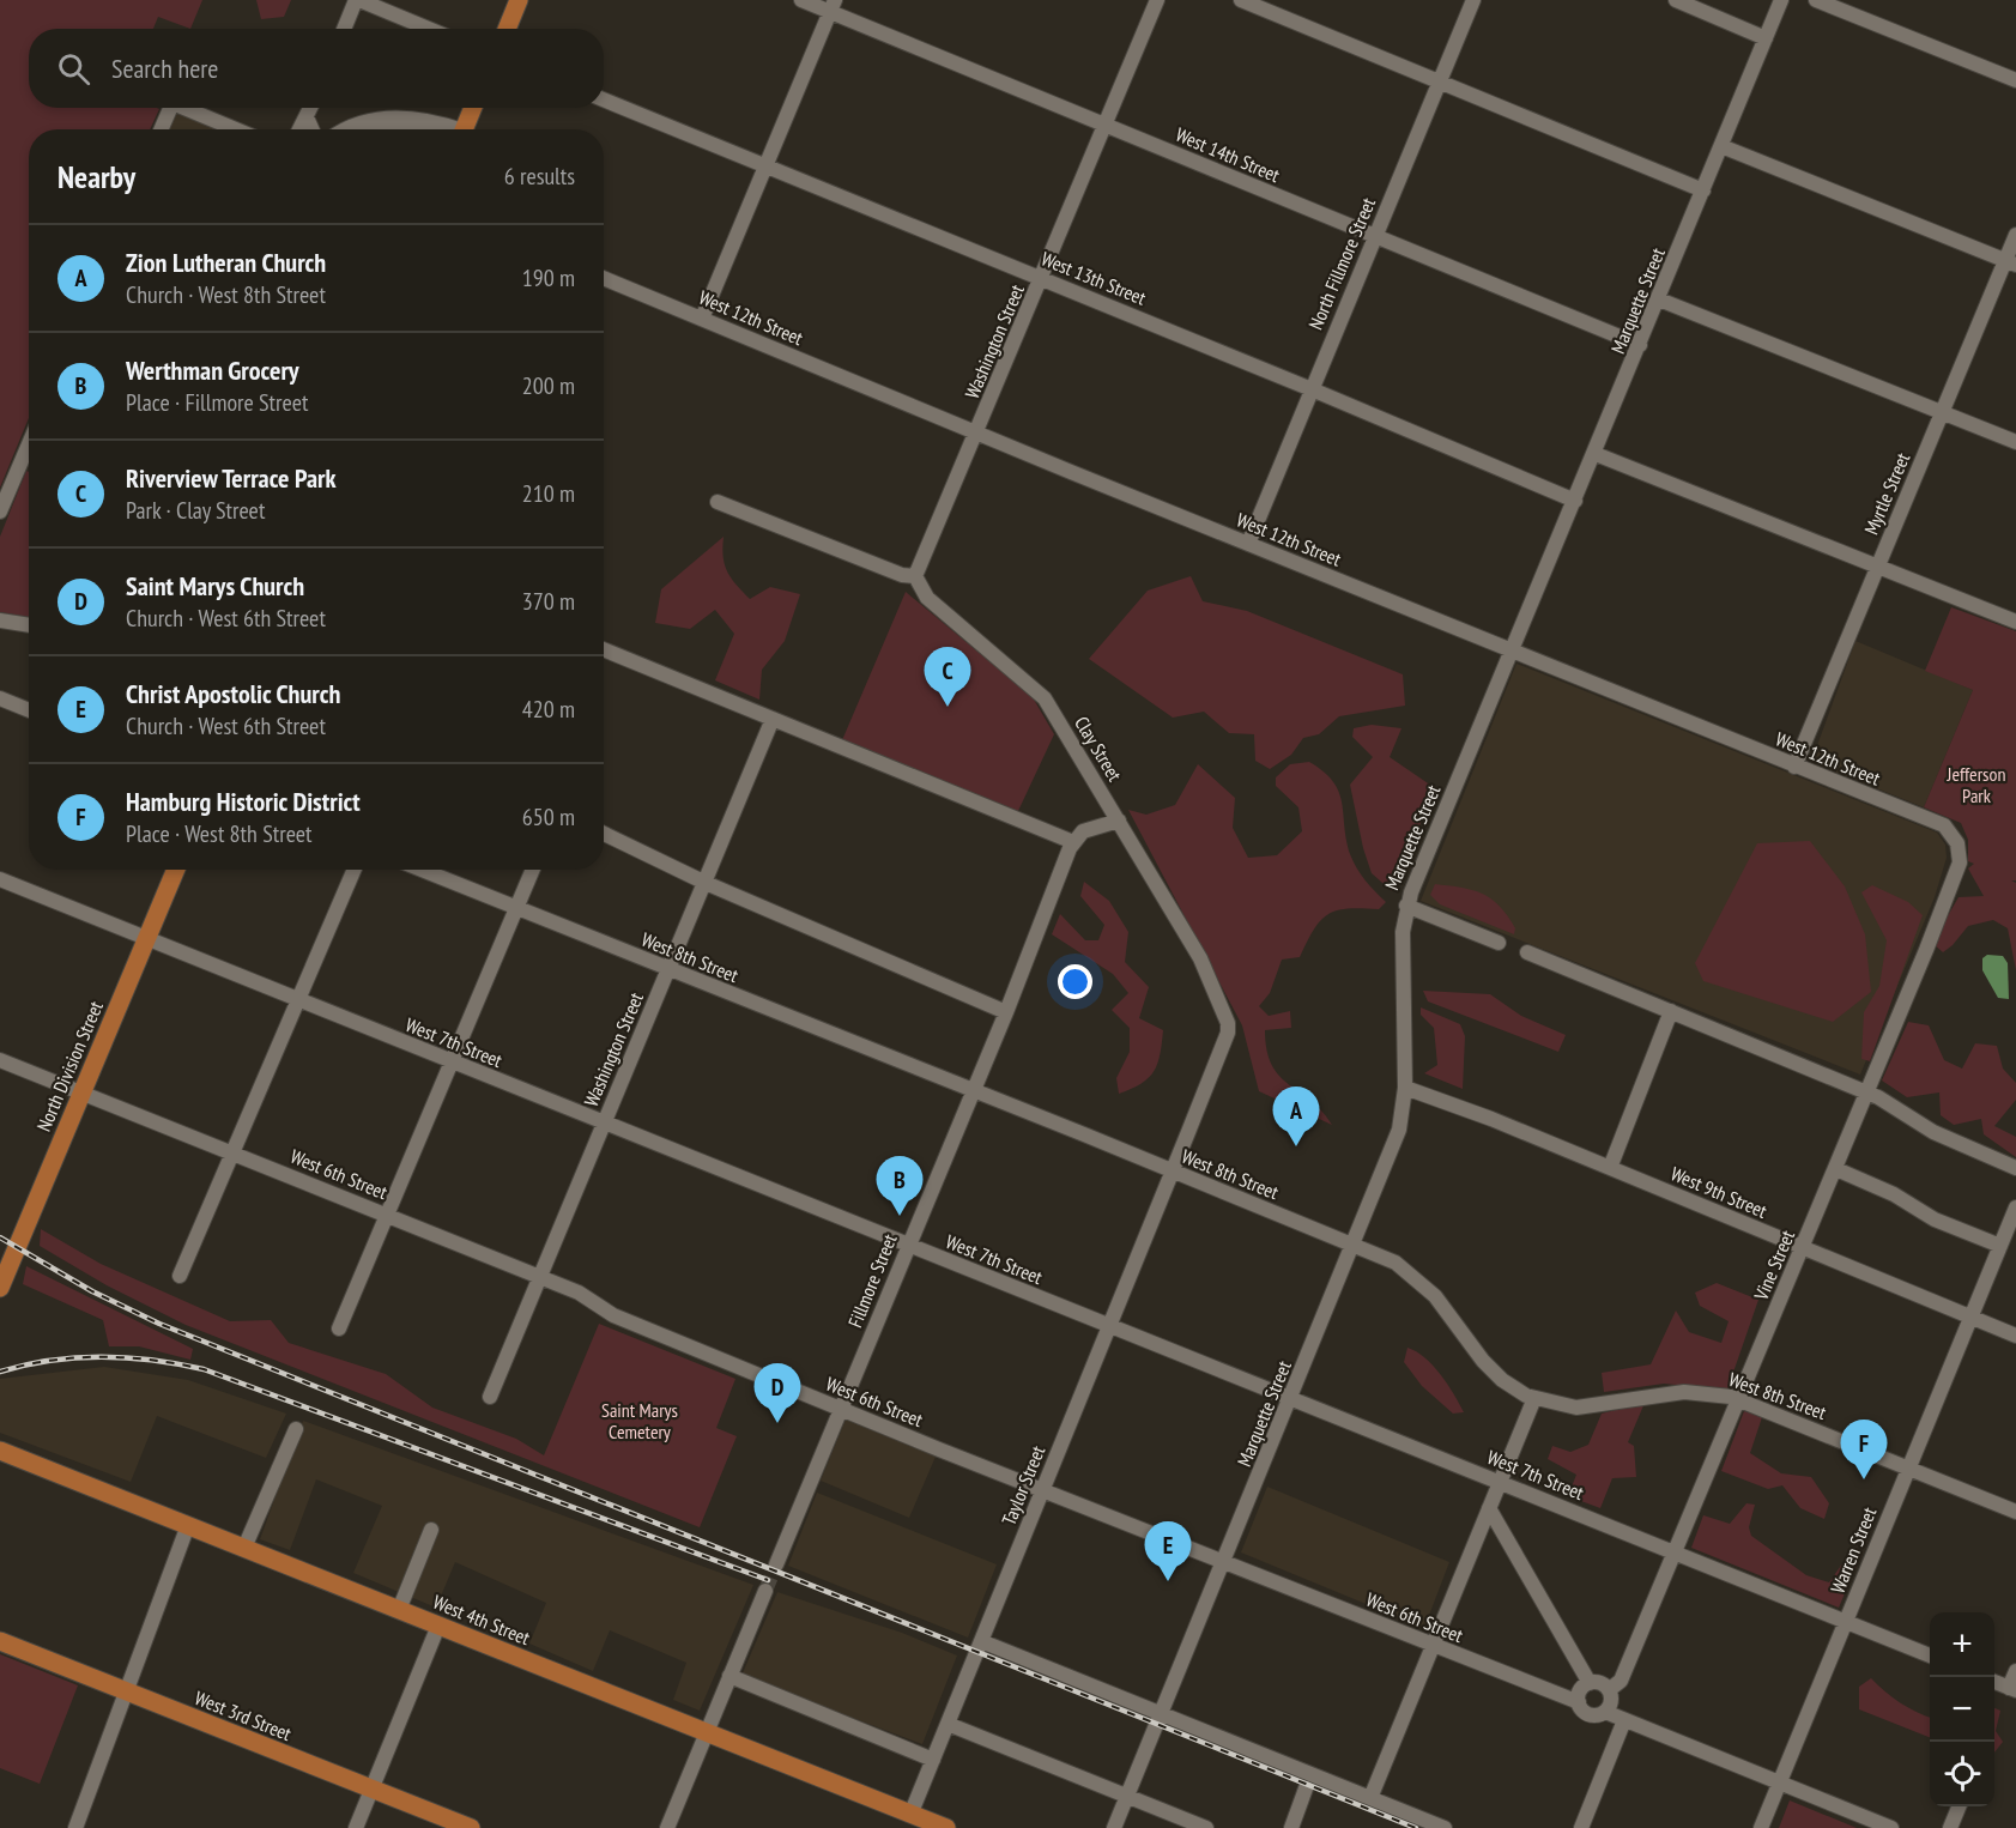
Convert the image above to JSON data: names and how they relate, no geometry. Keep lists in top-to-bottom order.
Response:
{
  "streets": {
    "main road": ["North Division Street", "West 4th Street", "West 3rd Street"],
    "street": [
      "West 14th Street",
      "North Fillmore Street",
      "West 13th Street",
      "Marquette Street",
      "West 12th Street",
      "Washington Street",
      "Myrtle Street",
      "Clay Street",
      "West 8th Street",
      "West 7th Street",
      "West 6th Street",
      "West 9th Street",
      "Vine Street",
      "Fillmore Street",
      "Taylor Street",
      "Warren Street"
    ]
  },
  "crossings": [
    ["West 14th Street", "North Fillmore Street"],
    ["West 14th Street", "Marquette Street"],
    ["West 14th Street", "Washington Street"],
    ["North Fillmore Street", "West 13th Street"],
    ["North Fillmore Street", "West 12th Street"],
    ["West 13th Street", "Marquette Street"],
    ["West 13th Street", "Washington Street"],
    ["Marquette Street", "West 12th Street"],
    ["Marquette Street", "West 8th Street"],
    ["Marquette Street", "West 7th Street"],
    ["Marquette Street", "West 6th Street"],
    ["Marquette Street", "West 9th Street"],
    ["West 12th Street", "Washington Street"],
    ["West 12th Street", "Myrtle Street"],
    ["West 12th Street", "Vine Street"],
    ["Washington Street", "Clay Street"],
    ["Washington Street", "West 8th Street"],
    ["Washington Street", "West 7th Street"],
    ["Washington Street", "West 6th Street"],
    ["Clay Street", "West 8th Street"],
    ["Clay Street", "Taylor Street"],
    ["West 8th Street", "Vine Street"],
    ["West 8th Street", "Fillmore Street"],
    ["West 8th Street", "Taylor Street"],
    ["West 8th Street", "Warren Street"],
    ["West 7th Street", "North Division Street"],
    ["West 7th Street", "Vine Street"],
    ["West 7th Street", "Fillmore Street"],
    ["West 7th Street", "Taylor Street"],
    ["West 7th Street", "Warren Street"],
    ["North Division Street", "West 6th Street"],
    ["West 6th Street", "Vine Street"],
    ["West 6th Street", "Fillmore Street"],
    ["West 6th Street", "Taylor Street"],
    ["West 9th Street", "Vine Street"],
    ["West 9th Street", "Warren Street"],
    ["Taylor Street", "West 4th Street"]
  ],
  "parks": ["Jefferson Park", "Saint Marys Cemetery"],
  "page": {
    "search": "Search here",
    "heading": ["Nearby", "6 results"],
    "list": [
      {
        "mark": "A",
        "name": "Zion Lutheran Church",
        "note": "Church · West 8th Street",
        "value": "190 m"
      },
      {
        "mark": "B",
        "name": "Werthman Grocery",
        "note": "Place · Fillmore Street",
        "value": "200 m"
      },
      {
        "mark": "C",
        "name": "Riverview Terrace Park",
        "note": "Park · Clay Street",
        "value": "210 m"
      },
      {
        "mark": "D",
        "name": "Saint Marys Church",
        "note": "Church · West 6th Street",
        "value": "370 m"
      },
      {
        "mark": "E",
        "name": "Christ Apostolic Church",
        "note": "Church · West 6th Street",
        "value": "420 m"
      },
      {
        "mark": "F",
        "name": "Hamburg Historic District",
        "note": "Place · West 8th Street",
        "value": "650 m"
      }
    ],
    "pins": [
      "C",
      "A",
      "B",
      "D",
      "F",
      "E"
    ],
    "map_buttons": ["+", "−"]
  }
}
